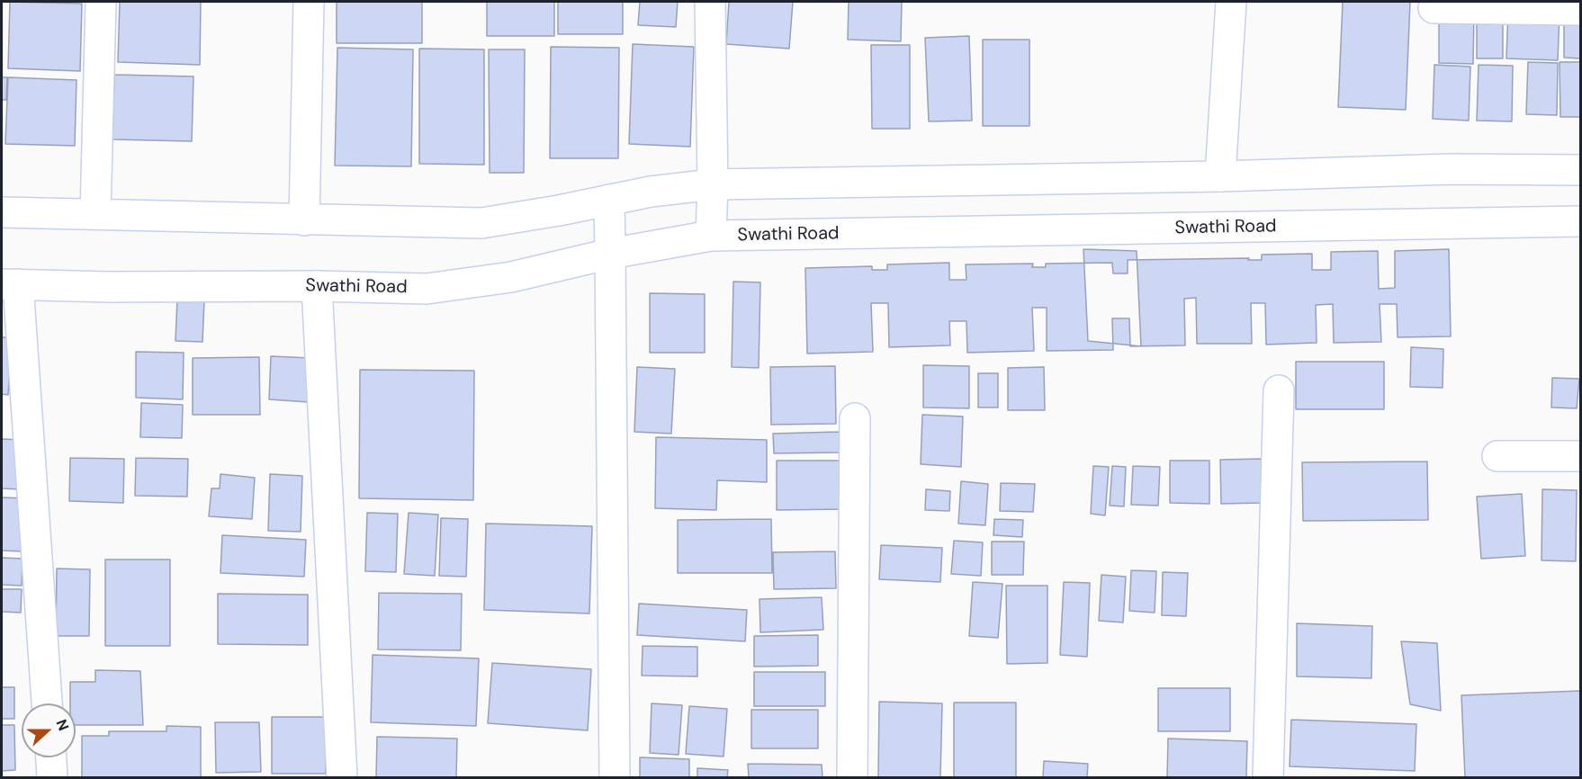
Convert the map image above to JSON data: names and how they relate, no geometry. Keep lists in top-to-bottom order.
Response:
{
  "streets": {
    "street": ["Swathi Road"]
  },
  "north": "right"
}
